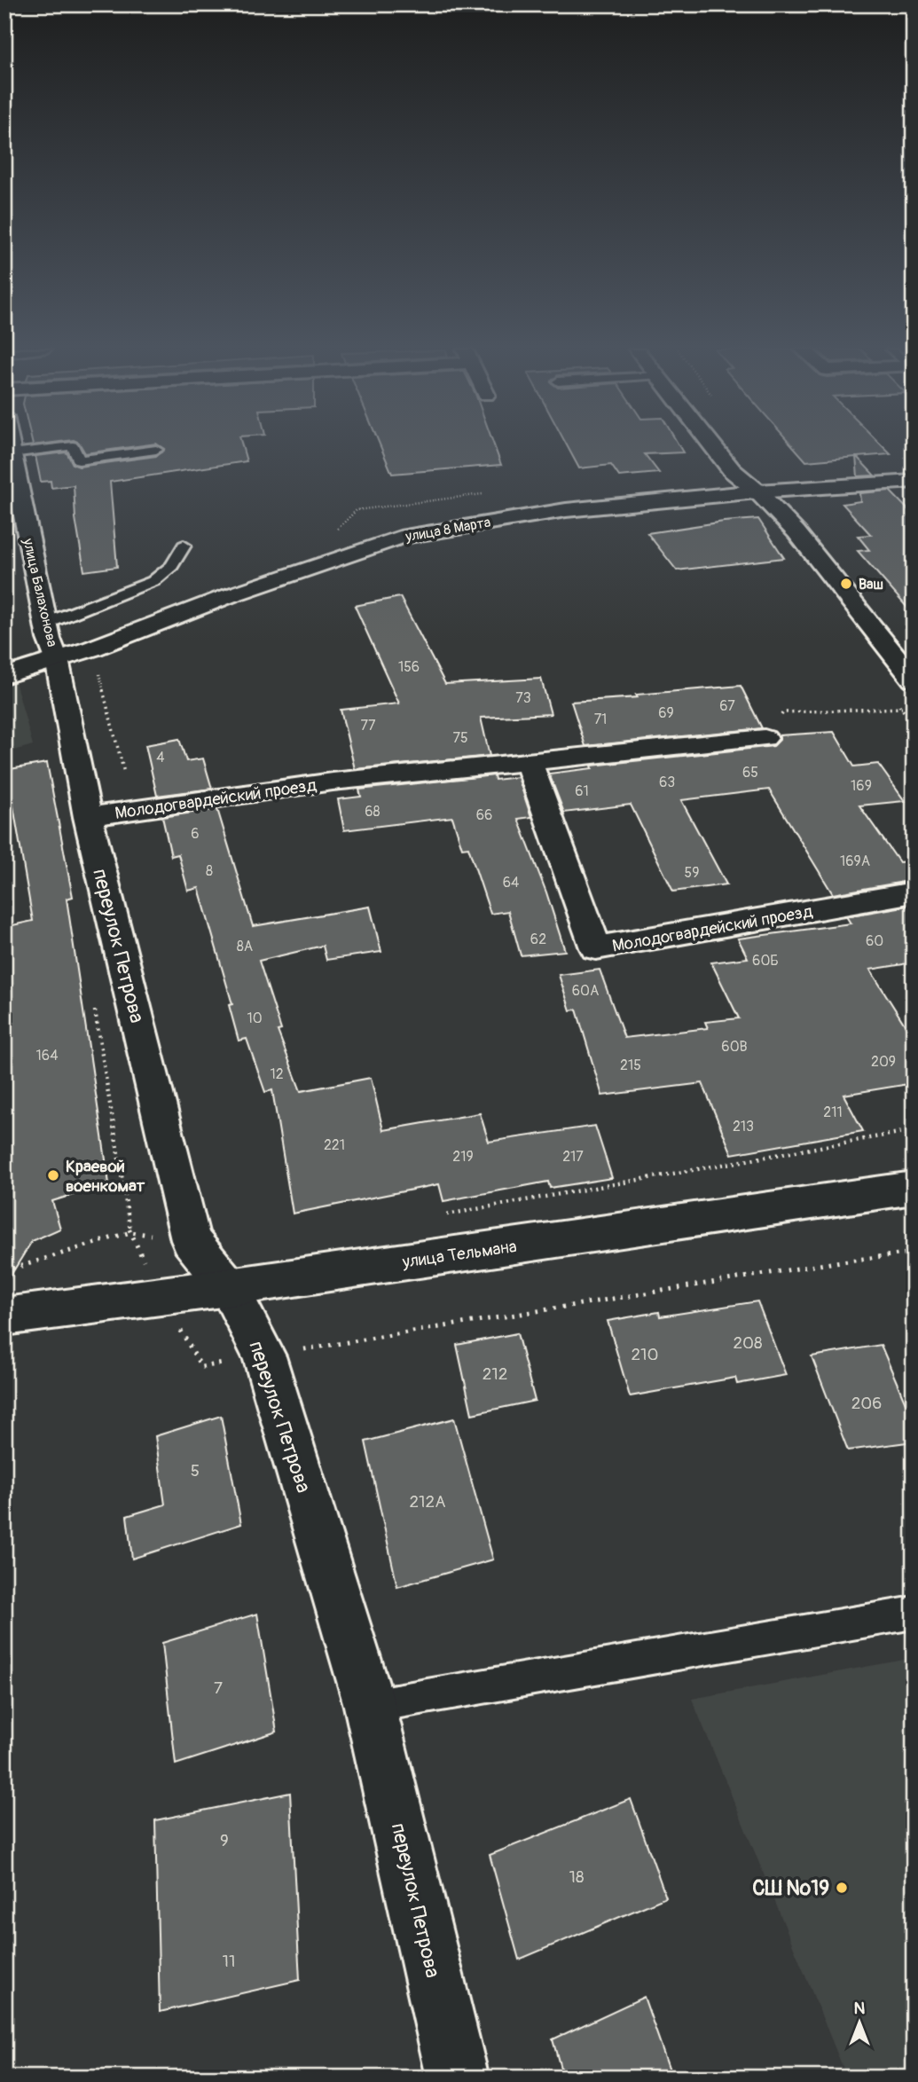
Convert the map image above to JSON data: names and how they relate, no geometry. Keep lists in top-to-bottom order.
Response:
{
  "streets": {
    "street": [
      "улица 8 Марта",
      "улица Балахонова",
      "Молодогвардейский проезд",
      "переулок Петрова",
      "улица Тельмана"
    ]
  },
  "crossings": [
    ["улица 8 Марта", "улица Балахонова"],
    ["улица 8 Марта", "переулок Петрова"],
    ["улица Балахонова", "переулок Петрова"],
    ["Молодогвардейский проезд", "переулок Петрова"],
    ["переулок Петрова", "улица Тельмана"]
  ],
  "places": ["Ваш", "Краевой военкомат", "СШ №19"],
  "house_numbers": [
    "156",
    "73",
    "67",
    "69",
    "71",
    "77",
    "75",
    "4",
    "65",
    "63",
    "169",
    "61",
    "68",
    "66",
    "6",
    "169А",
    "8",
    "59",
    "64",
    "62",
    "60",
    "8А",
    "60Б",
    "60А",
    "10",
    "60В",
    "164",
    "209",
    "215",
    "12",
    "211",
    "213",
    "221",
    "219",
    "217",
    "208",
    "210",
    "212",
    "206",
    "5",
    "212А",
    "7",
    "9",
    "18",
    "11"
  ],
  "north": "top"
}
